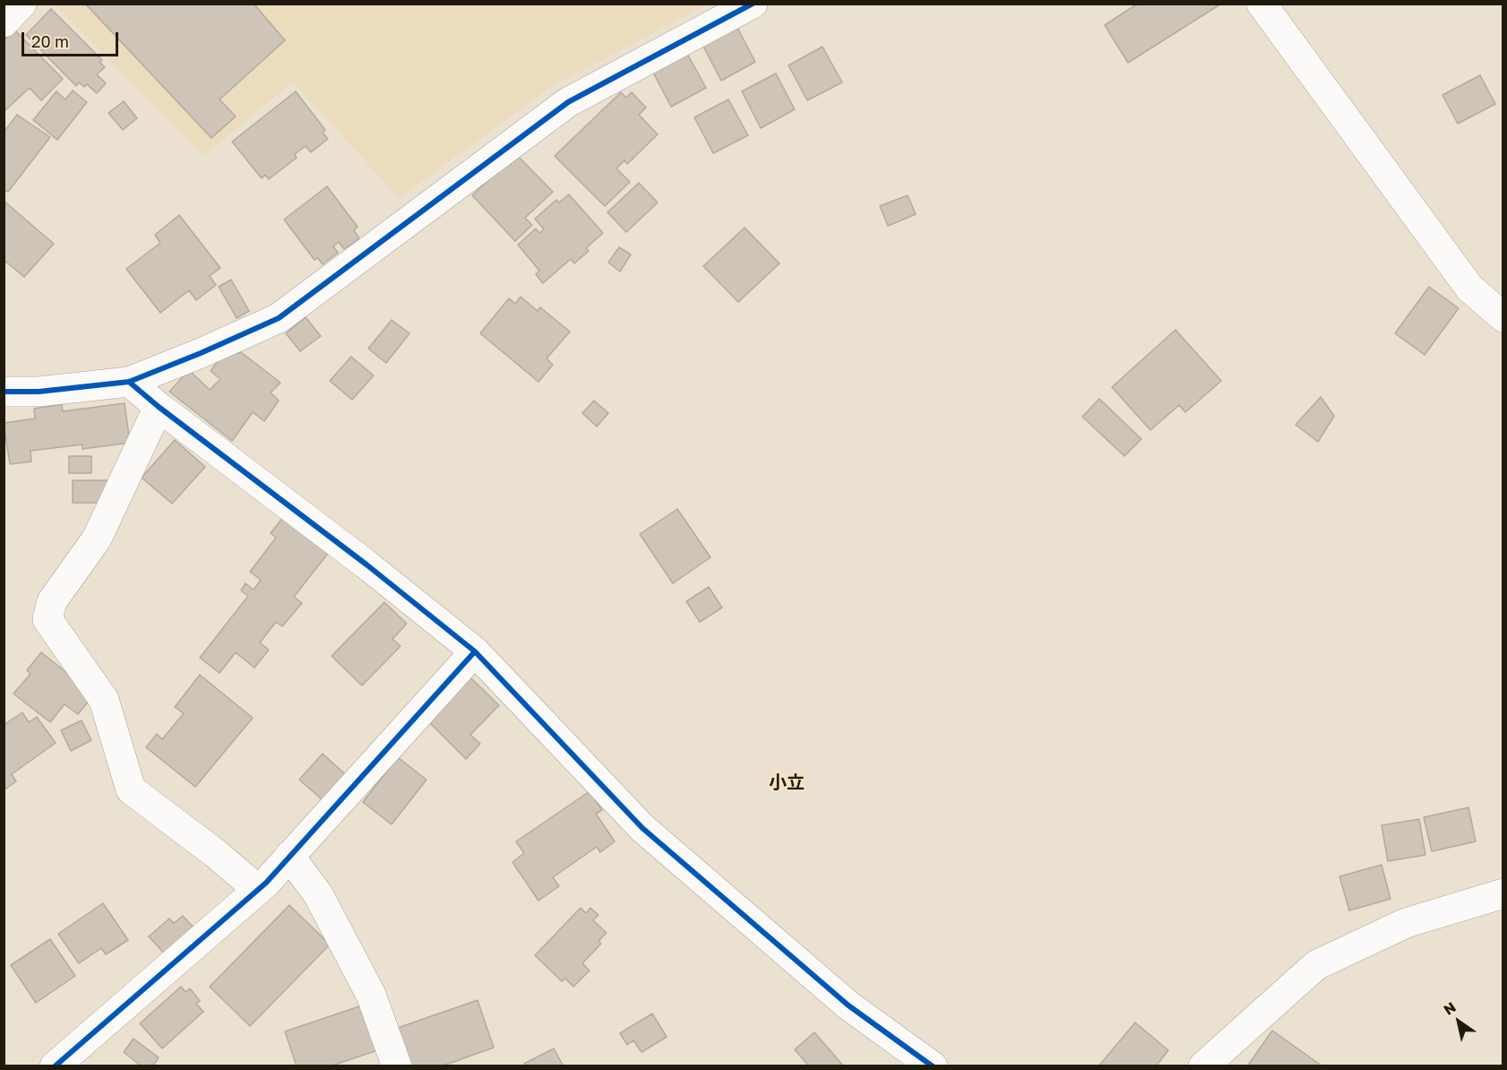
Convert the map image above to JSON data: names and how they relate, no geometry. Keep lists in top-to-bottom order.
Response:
{
  "districts": ["小立"],
  "scale_bar": "20 m",
  "north": "top left"
}
